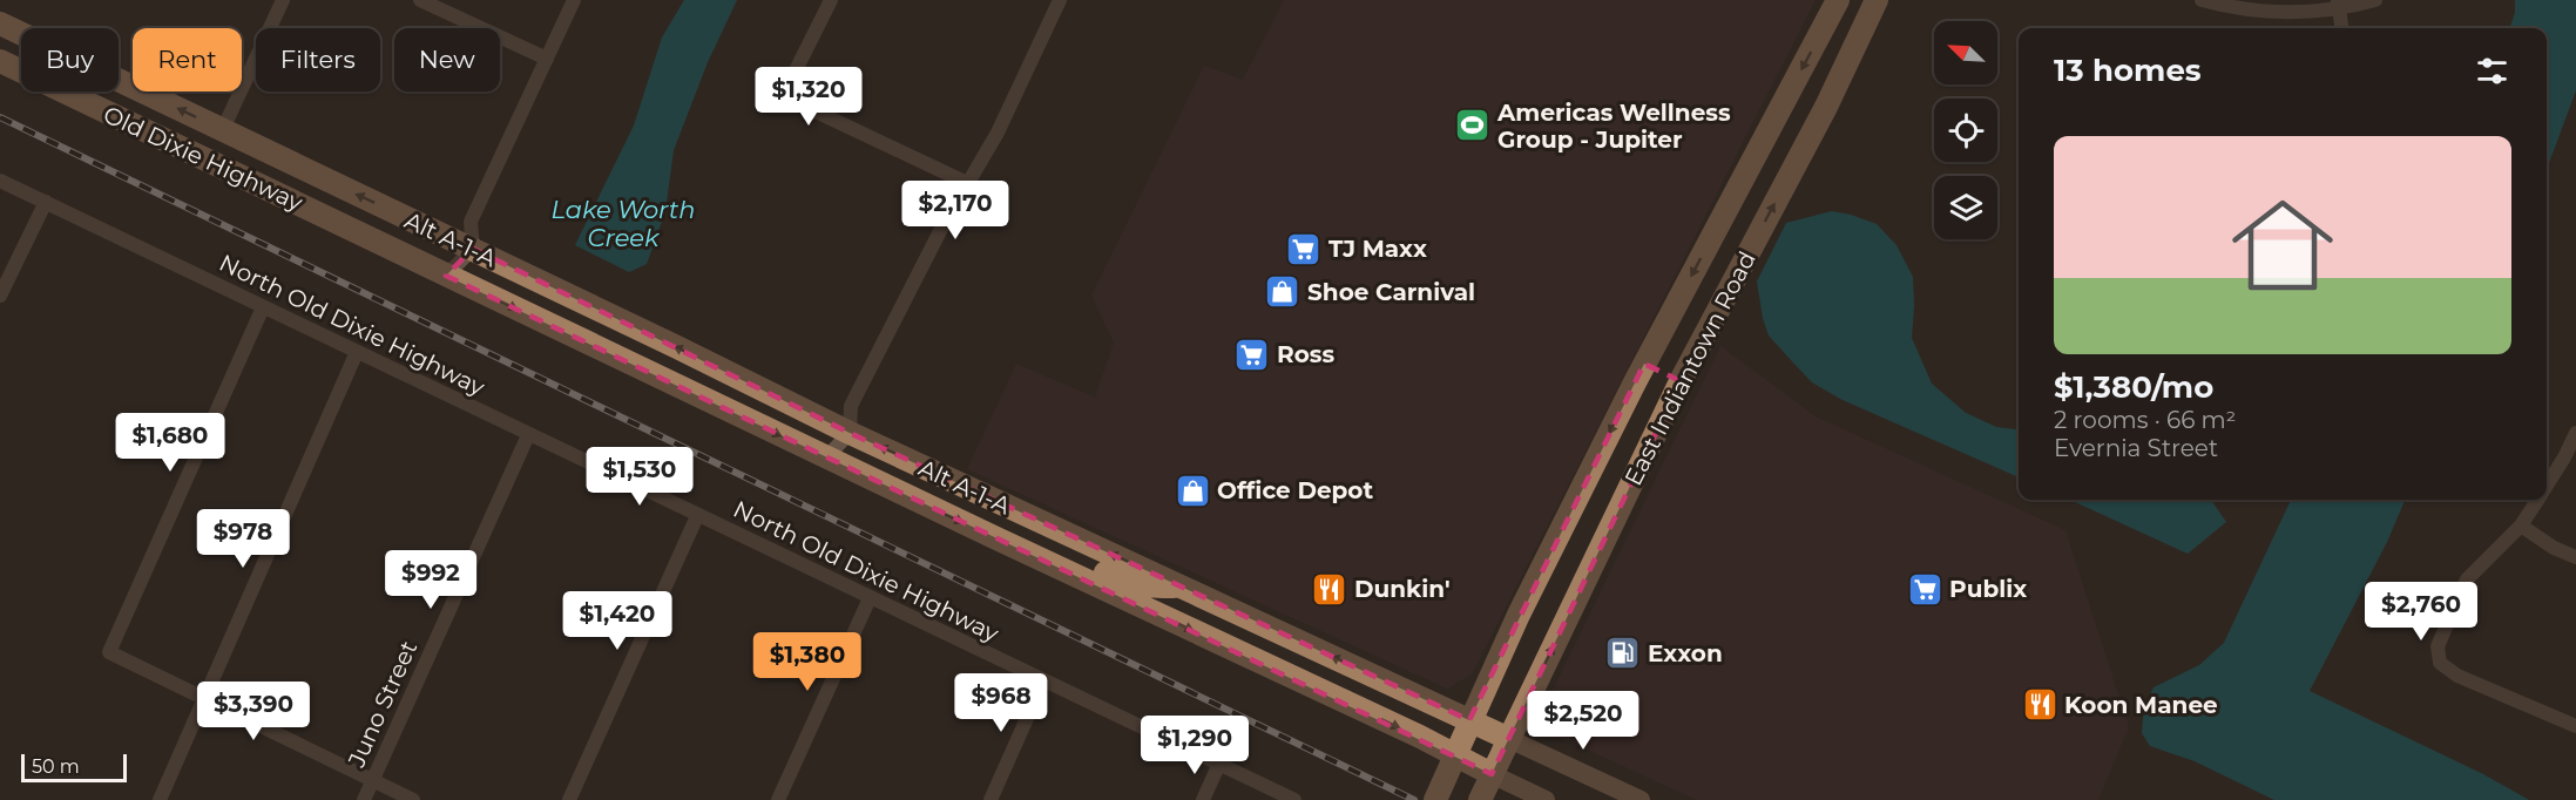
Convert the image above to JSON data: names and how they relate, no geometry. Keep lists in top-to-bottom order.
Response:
{
  "streets": {
    "main road": ["Old Dixie Highway", "Alt A-1-A", "East Indiantown Road"],
    "street": ["North Old Dixie Highway", "Juno Street"]
  },
  "crossings": [
    ["Old Dixie Highway", "Alt A-1-A"],
    ["Alt A-1-A", "East Indiantown Road"],
    ["North Old Dixie Highway", "Juno Street"]
  ],
  "water": ["Lake Worth Creek"],
  "places": {
    "sports": ["Americas Wellness Group - Jupiter"],
    "supermarket": ["TJ Maxx", "Ross", "Publix"],
    "shop": ["Shoe Carnival", "Office Depot"],
    "restaurant": ["Dunkin'", "Koon Manee"],
    "fuel station": ["Exxon"]
  },
  "scale_bar": "50 m",
  "north": "top left",
  "page": {
    "chip": [
      "Buy",
      "Rent",
      "Filters",
      "New"
    ],
    "heading": "13 homes",
    "price": [
      "$1,320",
      "$2,170",
      "$1,680",
      "$1,530",
      "$978",
      "$992",
      "$2,760",
      "$1,420",
      "$1,380",
      "$968",
      "$3,390",
      "$2,520",
      "$1,290"
    ],
    "list": [
      {
        "name": "$1,380/mo",
        "note": "2 rooms · 66 m² · Evernia Street"
      }
    ],
    "scale": "50 m"
  }
}
